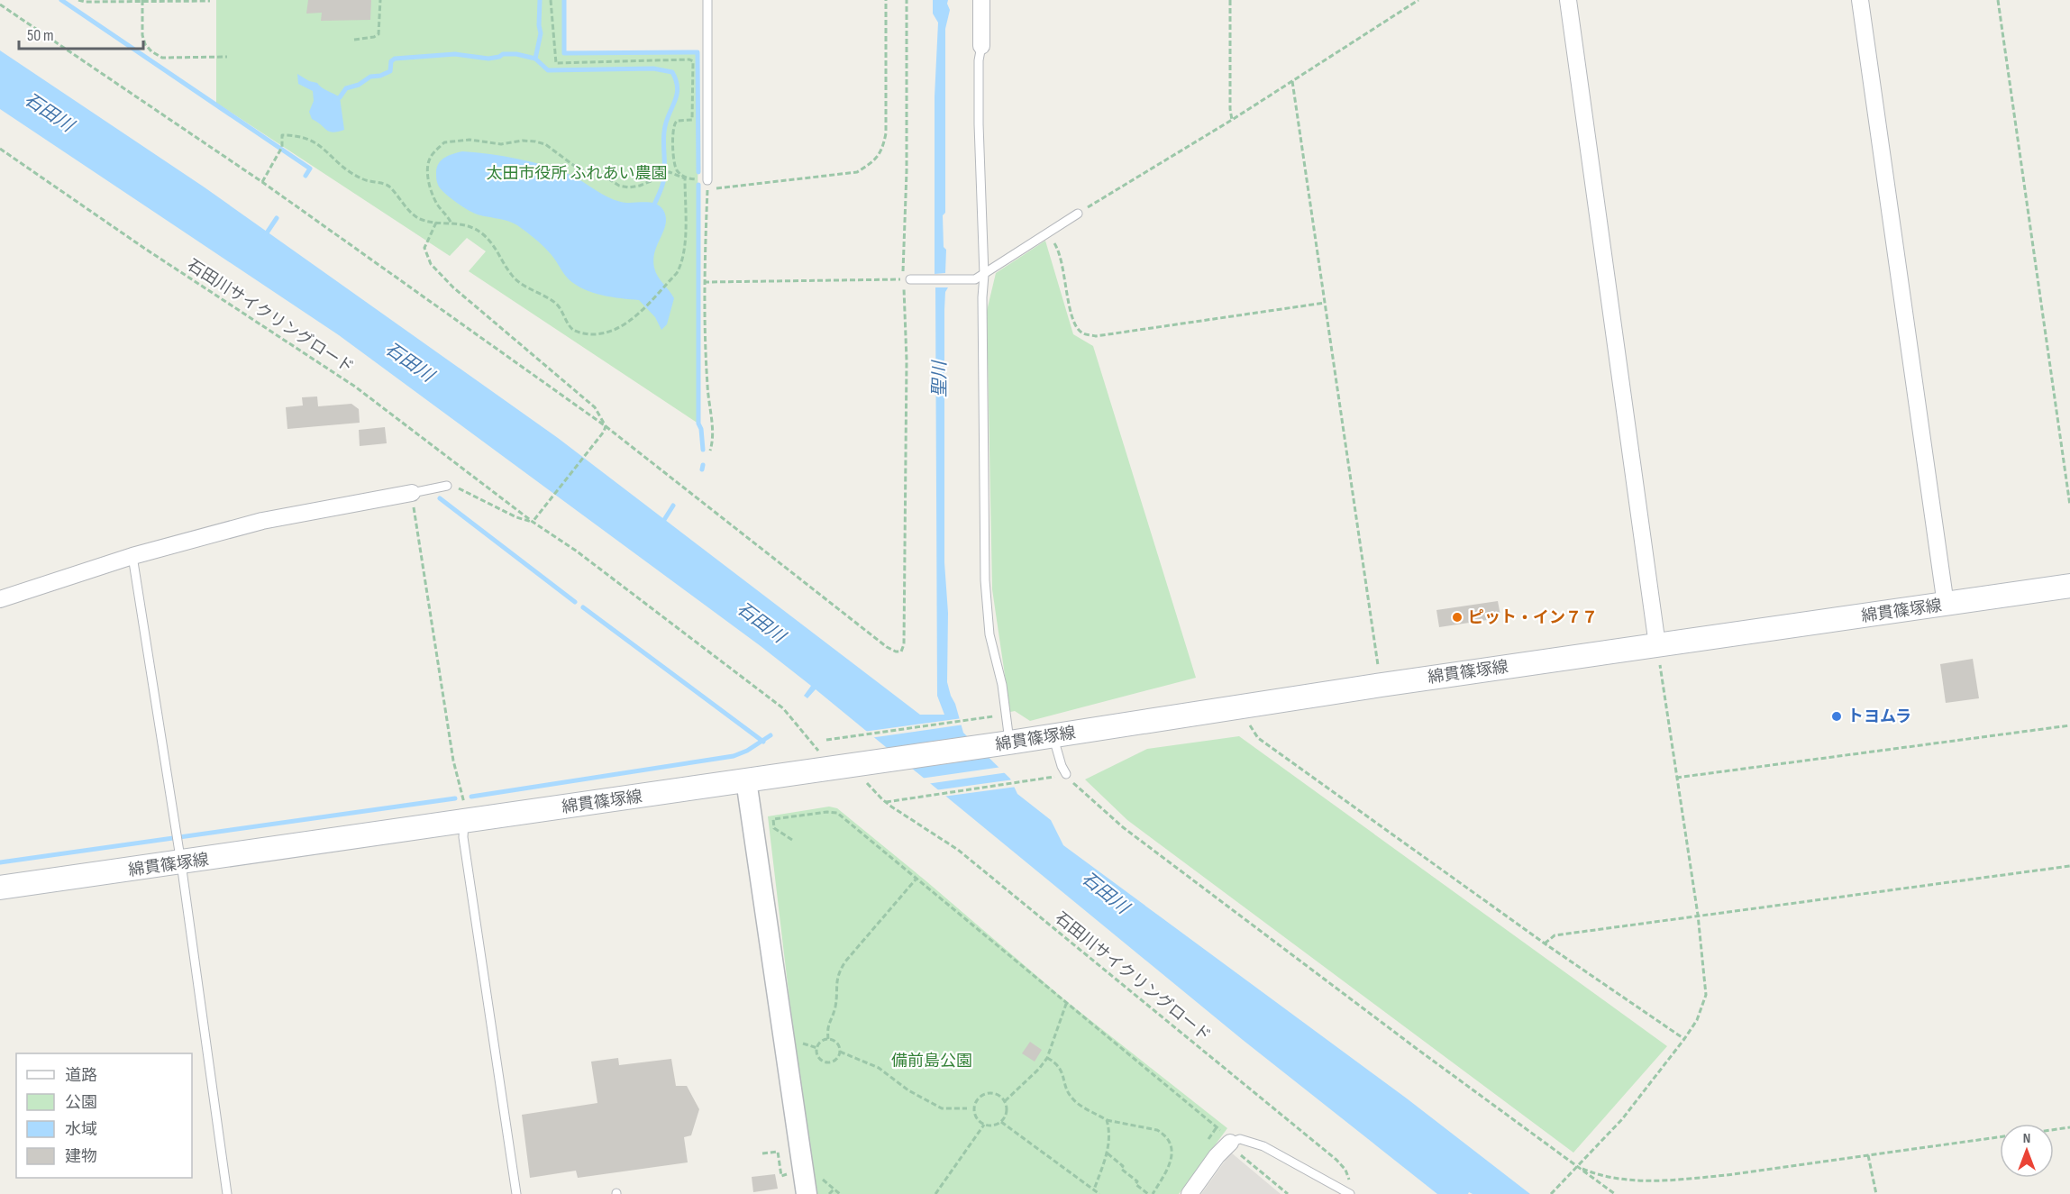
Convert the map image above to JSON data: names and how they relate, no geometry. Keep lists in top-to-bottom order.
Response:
{
  "streets": {
    "main road": ["綿貫篠塚線"],
    "path": ["石田川サイクリングロード"]
  },
  "crossings": [
    ["石田川サイクリングロード", "綿貫篠塚線"]
  ],
  "water": ["石田川", "聖川"],
  "parks": ["太田市役所 ふれあい農園", "備前島公園"],
  "places": ["ピット・イン７７", "トヨムラ"],
  "legend": [
    "道路",
    "公園",
    "水域",
    "建物"
  ],
  "scale_bar": "50 m",
  "north": "top"
}
